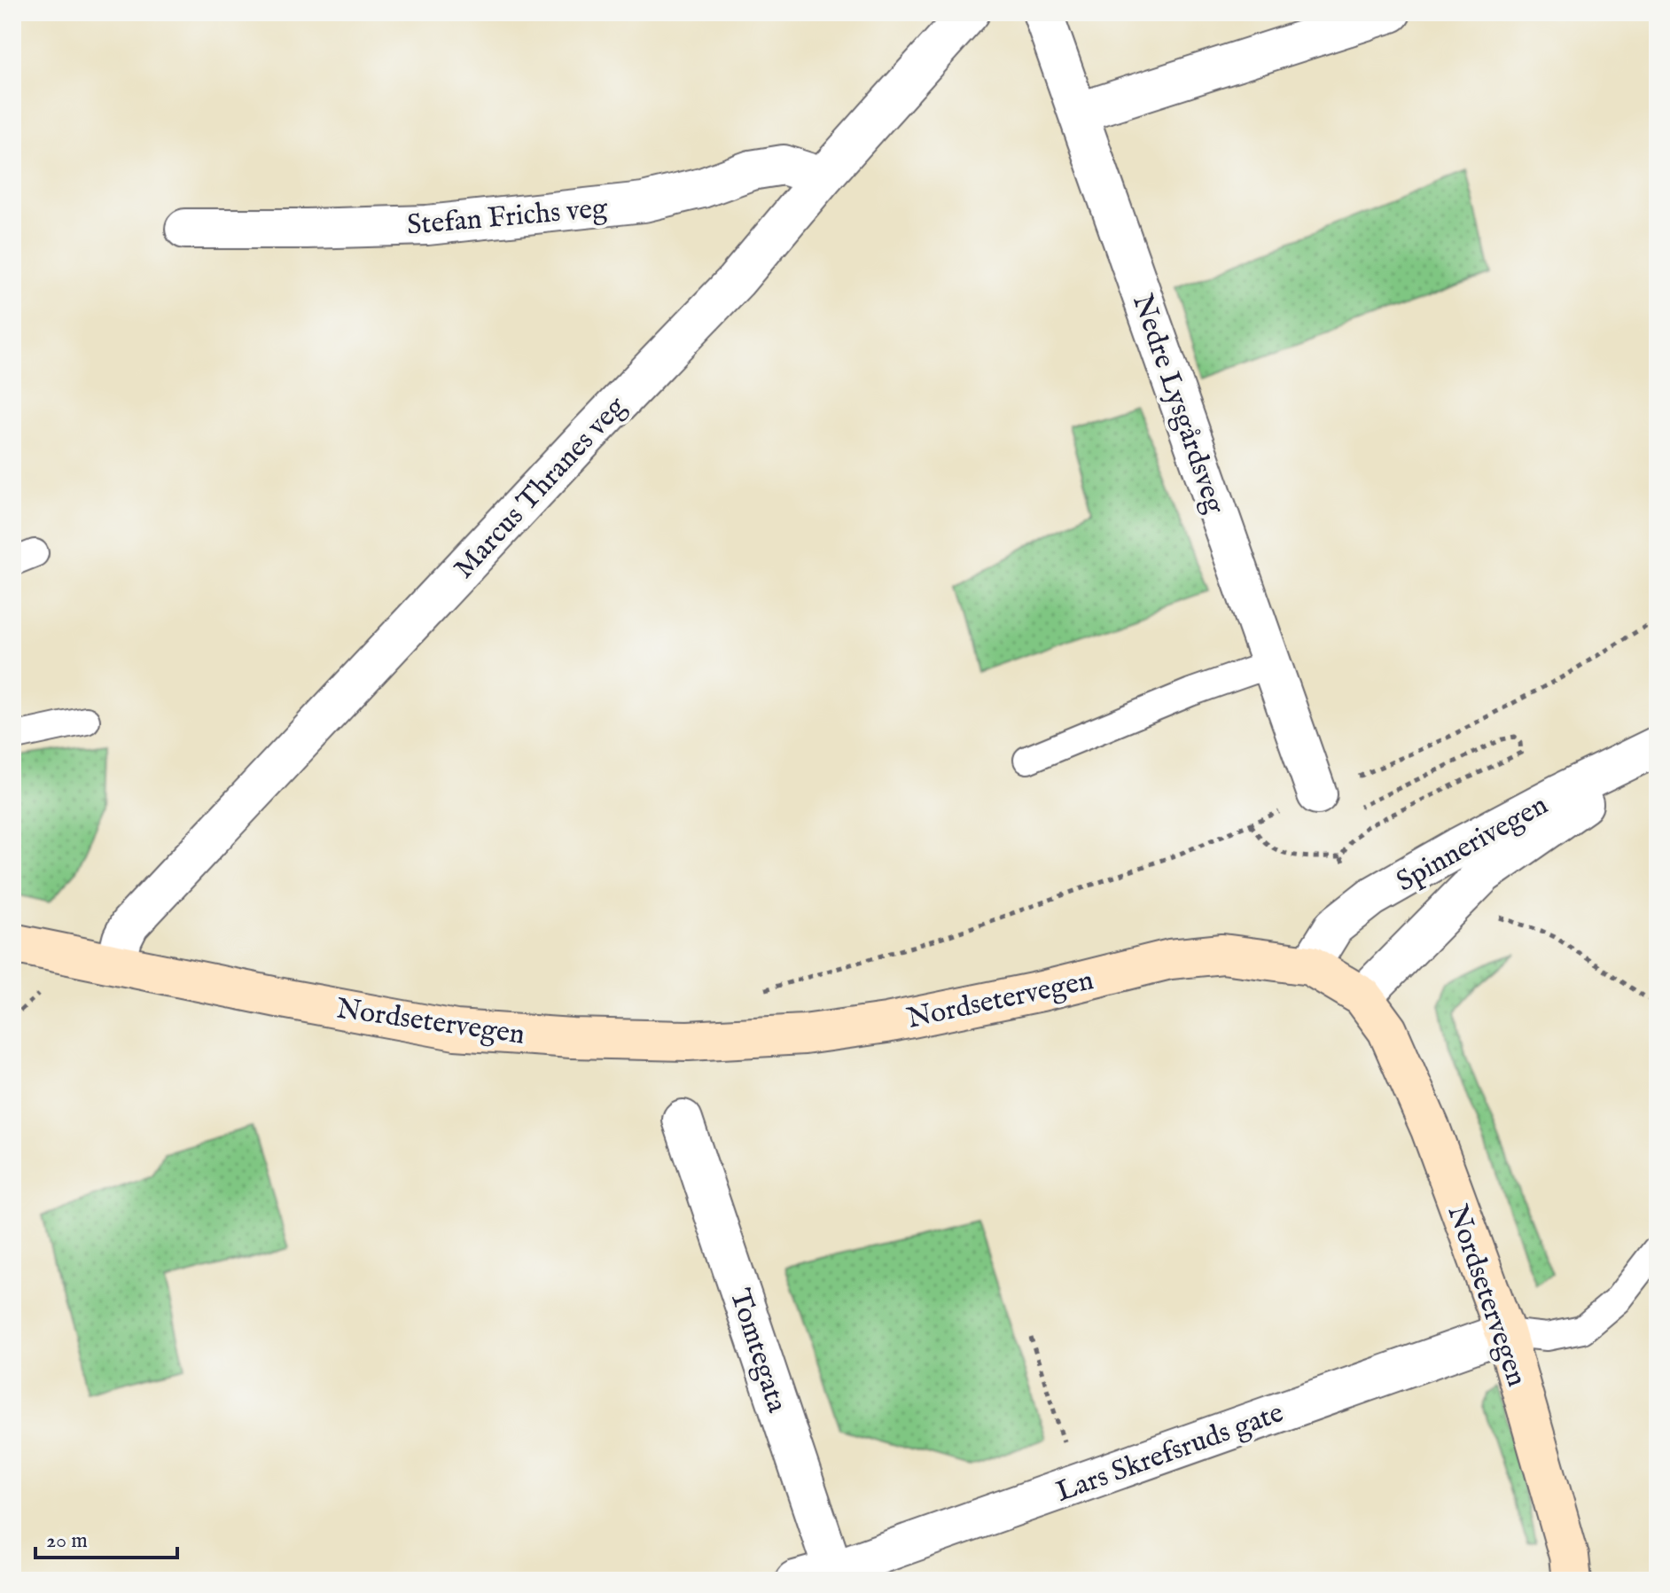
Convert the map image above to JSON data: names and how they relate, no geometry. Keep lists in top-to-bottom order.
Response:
{
  "streets": {
    "main road": ["Nordsetervegen"],
    "street": [
      "Stefan Frichs veg",
      "Nedre Lysgårdsveg",
      "Marcus Thranes veg",
      "Spinnerivegen",
      "Tomtegata",
      "Lars Skrefsruds gate"
    ]
  },
  "crossings": [
    ["Stefan Frichs veg", "Marcus Thranes veg"],
    ["Marcus Thranes veg", "Nordsetervegen"],
    ["Spinnerivegen", "Nordsetervegen"],
    ["Nordsetervegen", "Lars Skrefsruds gate"],
    ["Tomtegata", "Lars Skrefsruds gate"]
  ],
  "scale_bar": "20 m"
}
